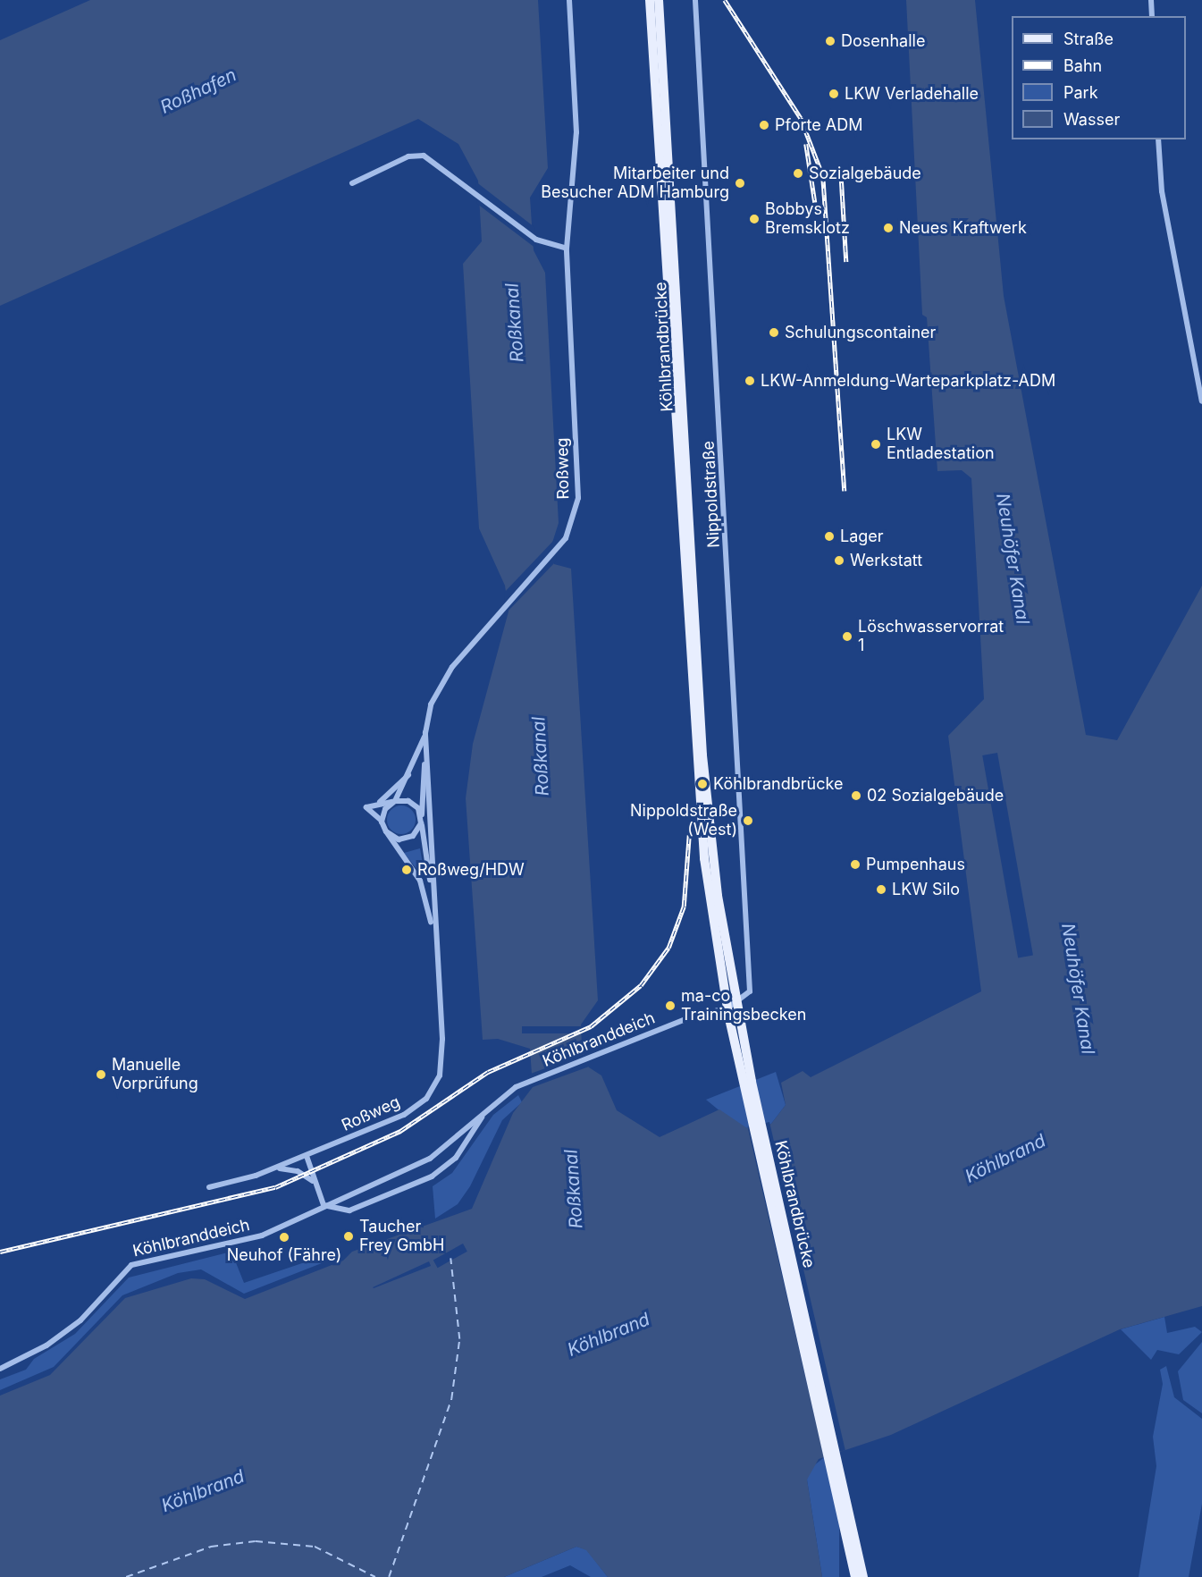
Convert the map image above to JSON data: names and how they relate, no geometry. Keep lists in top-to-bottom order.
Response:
{
  "streets": {
    "main road": ["Köhlbrandbrücke"],
    "street": ["Roßweg", "Nippoldstraße", "Köhlbranddeich"]
  },
  "crossings": [
    ["Nippoldstraße", "Köhlbranddeich"]
  ],
  "water": [
    "Roßhafen",
    "Roßkanal",
    "Neuhöfer Kanal",
    "Köhlbrand"
  ],
  "places": [
    "Dosenhalle",
    "LKW Verladehalle",
    "Pforte ADM",
    "Sozialgebäude",
    "Mitarbeiter und Besucher ADM Hamburg",
    "Bobbys Bremsklotz",
    "Neues Kraftwerk",
    "Schulungscontainer",
    "LKW-Anmeldung-Warteparkplatz-ADM",
    "LKW Entladestation",
    "Lager",
    "Werkstatt",
    "Löschwasservorrat 1",
    "Köhlbrandbrücke",
    "02 Sozialgebäude",
    "Nippoldstraße (West)",
    "Pumpenhaus",
    "Roßweg/HDW",
    "LKW Silo",
    "ma-co Trainingsbecken",
    "Manuelle Vorprüfung",
    "Taucher Frey GmbH",
    "Neuhof (Fähre)"
  ],
  "legend": [
    "Straße",
    "Bahn",
    "Park",
    "Wasser"
  ]
}
